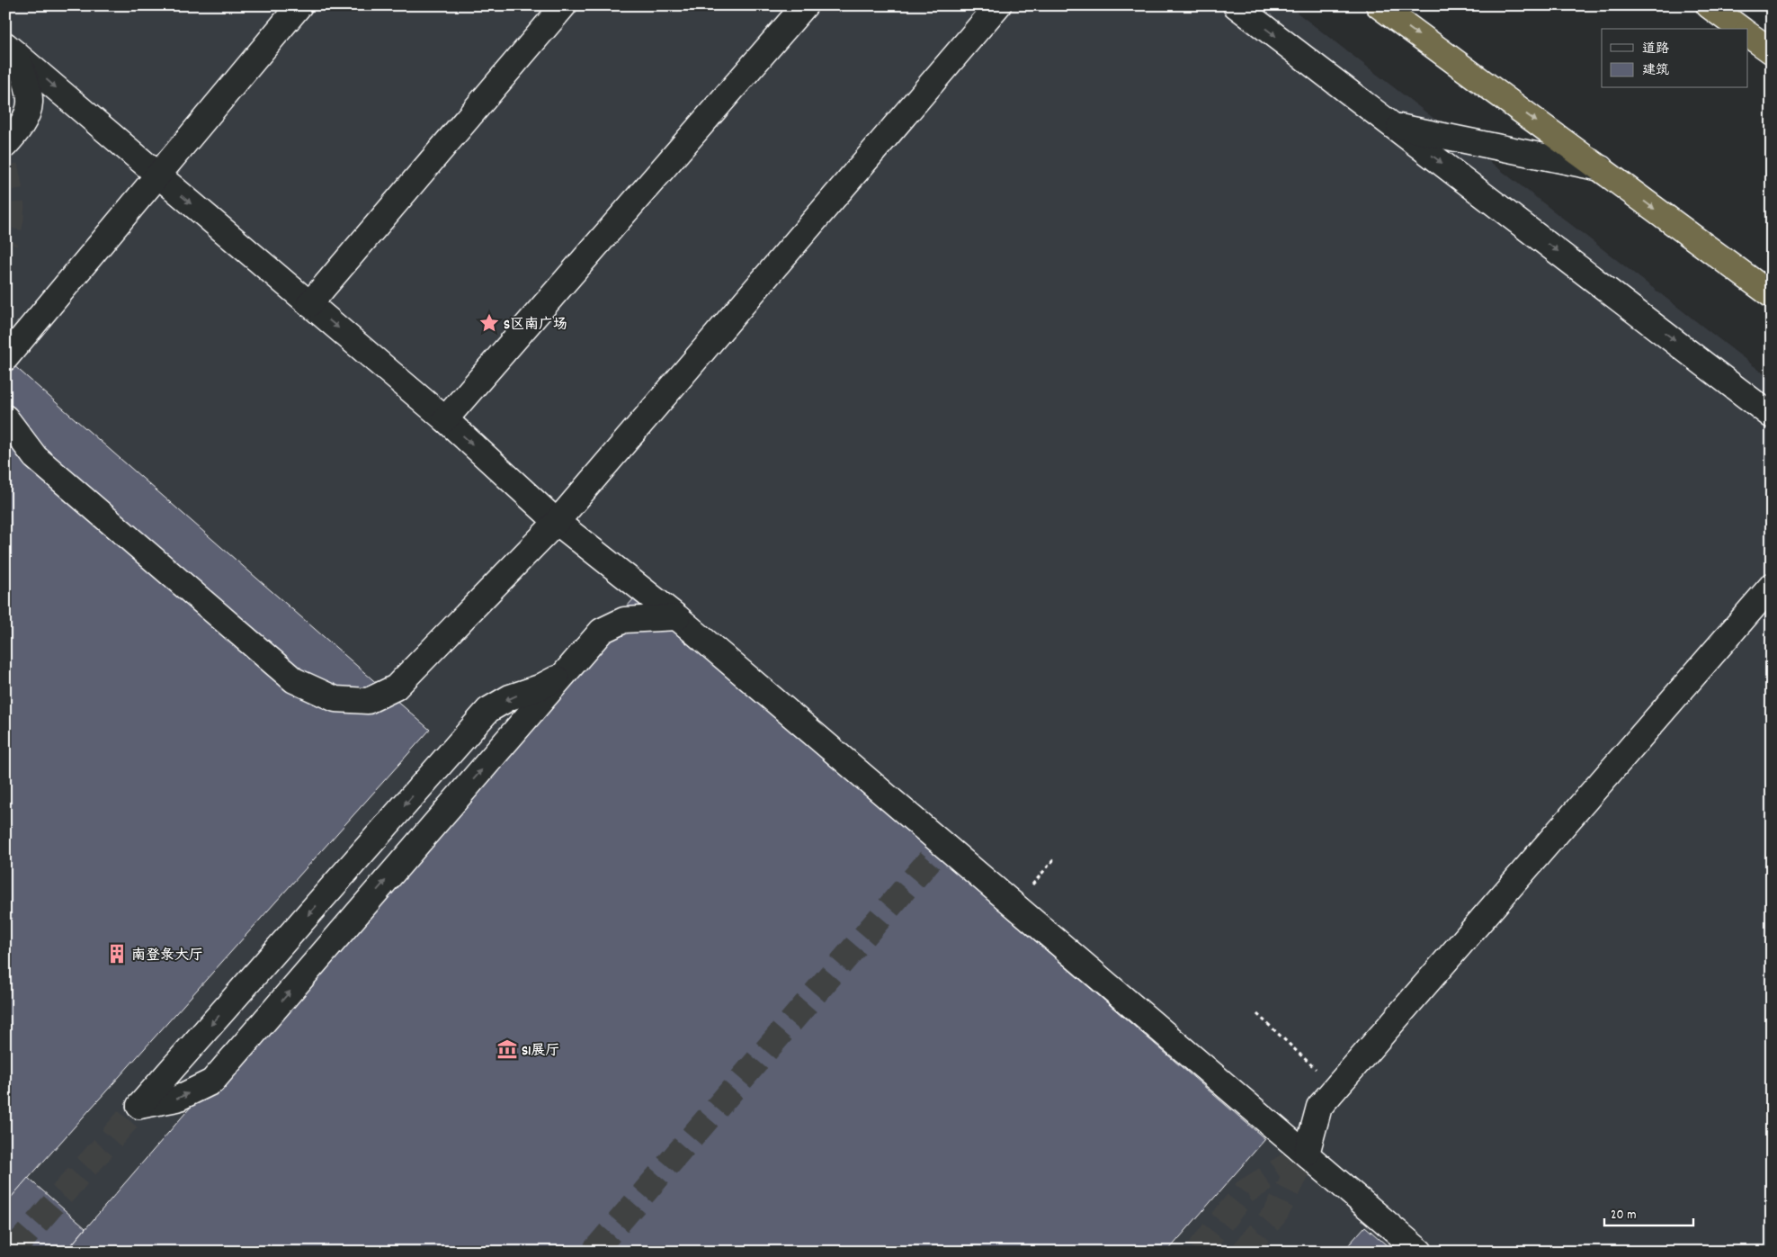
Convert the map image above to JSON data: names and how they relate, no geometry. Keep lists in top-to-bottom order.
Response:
{
  "places": {
    "place": ["S区南广场"],
    "building": ["南登录大厅"],
    "museum": ["S1展厅"]
  },
  "legend": ["道路", "建筑"],
  "scale_bar": "20 m"
}
